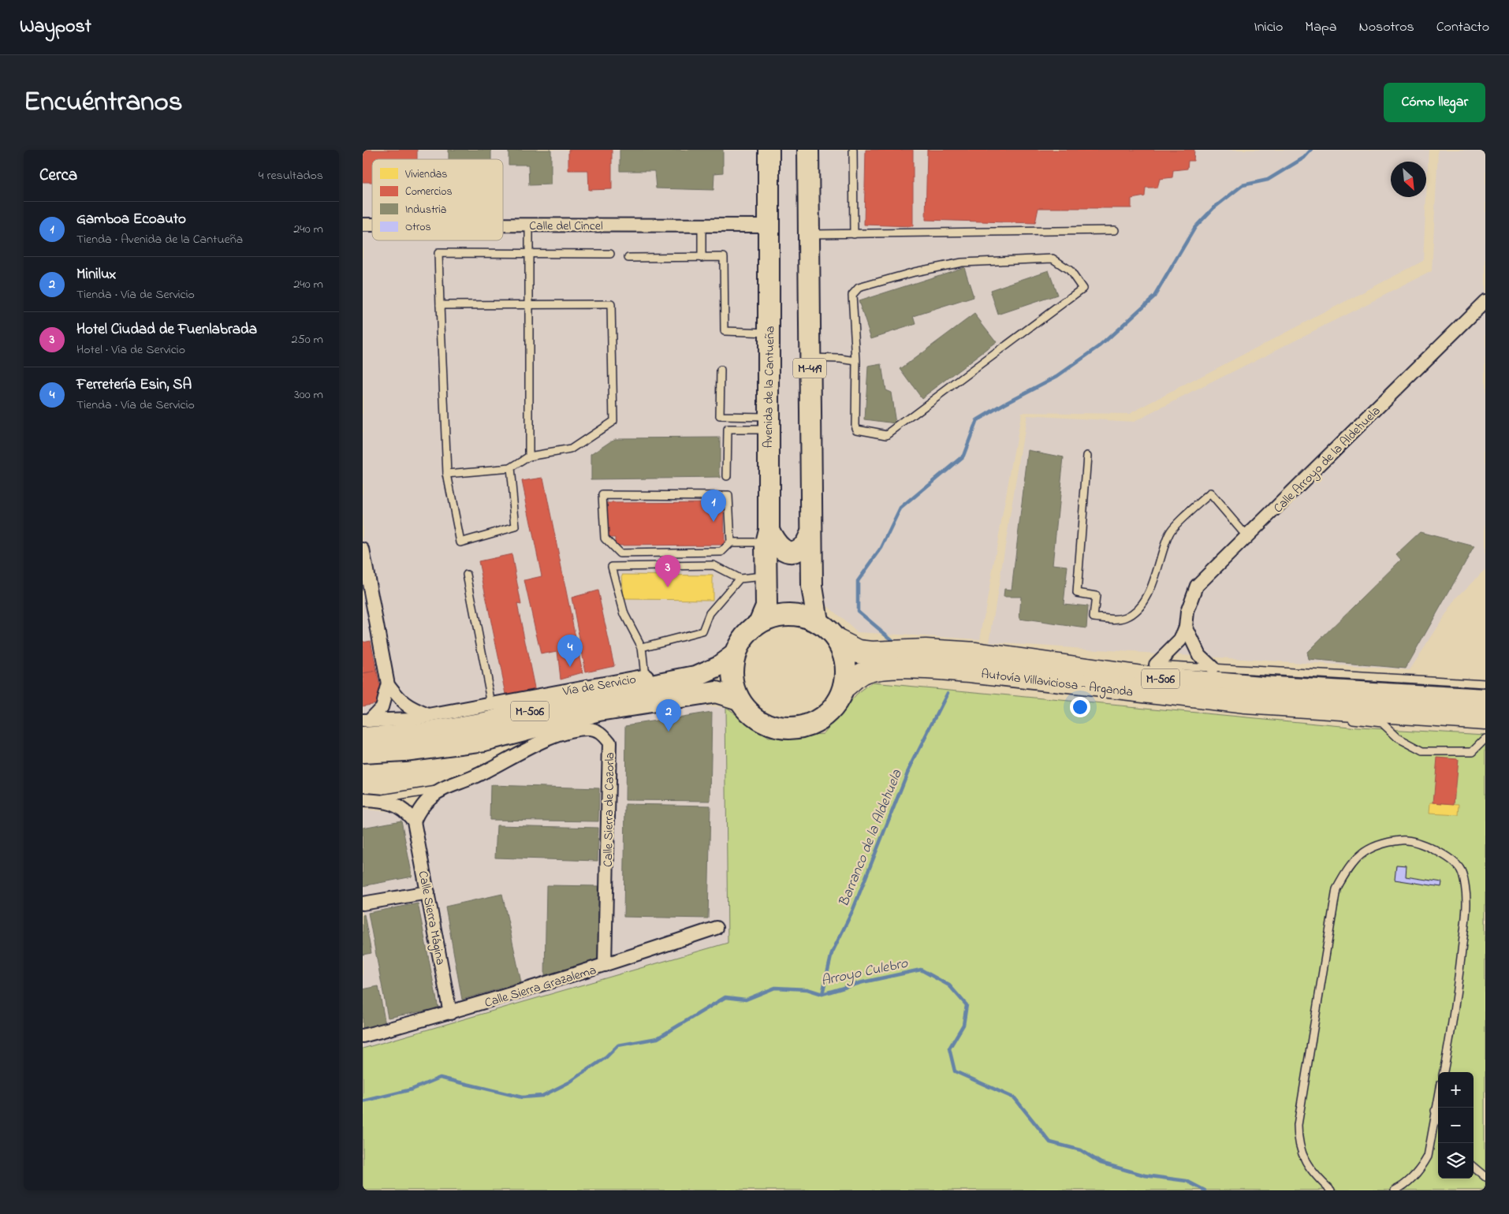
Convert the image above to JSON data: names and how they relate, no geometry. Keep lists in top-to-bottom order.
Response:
{
  "streets": {
    "highway": ["M-506", "Autovía Villaviciosa - Arganda"],
    "main road": ["M-419", "Avenida de la Cantueña"],
    "street": [
      "Calle del Cincel",
      "Calle Arroyo de la Aldehuela",
      "Vía de Servicio",
      "Calle Sierra de Cazorla",
      "Calle Sierra Mágina",
      "Calle Sierra Grazalema"
    ]
  },
  "crossings": [
    ["Calle del Cincel", "Avenida de la Cantueña"],
    ["M-419", "Avenida de la Cantueña"],
    ["M-419", "M-506"],
    ["M-419", "Autovía Villaviciosa - Arganda"],
    ["M-419", "Vía de Servicio"],
    ["Avenida de la Cantueña", "M-506"],
    ["Avenida de la Cantueña", "Autovía Villaviciosa - Arganda"],
    ["Avenida de la Cantueña", "Vía de Servicio"],
    ["M-506", "Autovía Villaviciosa - Arganda"],
    ["M-506", "Vía de Servicio"],
    ["Autovía Villaviciosa - Arganda", "Vía de Servicio"],
    ["Calle Sierra de Cazorla", "Calle Sierra Grazalema"],
    ["Calle Sierra Mágina", "Calle Sierra Grazalema"]
  ],
  "water": ["Barranco de la Aldehuela", "Arroyo Culebro"],
  "legend": [
    "Viviendas",
    "Comercios",
    "Industria",
    "Otros"
  ],
  "north": "bottom right",
  "page": {
    "header": "Waypost",
    "nav": [
      "Inicio",
      "Mapa",
      "Nosotros",
      "Contacto"
    ],
    "title": "Encuéntranos",
    "buttons": "Cómo llegar",
    "heading": ["Cerca", "4 resultados"],
    "list": [
      {
        "mark": "1",
        "name": "Gamboa Ecoauto",
        "note": "Tienda · Avenida de la Cantueña",
        "value": "240 m"
      },
      {
        "mark": "2",
        "name": "Minilux",
        "note": "Tienda · Vía de Servicio",
        "value": "240 m"
      },
      {
        "mark": "3",
        "name": "Hotel Ciudad de Fuenlabrada",
        "note": "Hotel · Vía de Servicio",
        "value": "250 m"
      },
      {
        "mark": "4",
        "name": "Ferretería Esin, SA",
        "note": "Tienda · Vía de Servicio",
        "value": "300 m"
      }
    ],
    "pins": [
      "1",
      "3",
      "4",
      "2"
    ],
    "map_buttons": ["+", "−"]
  }
}
